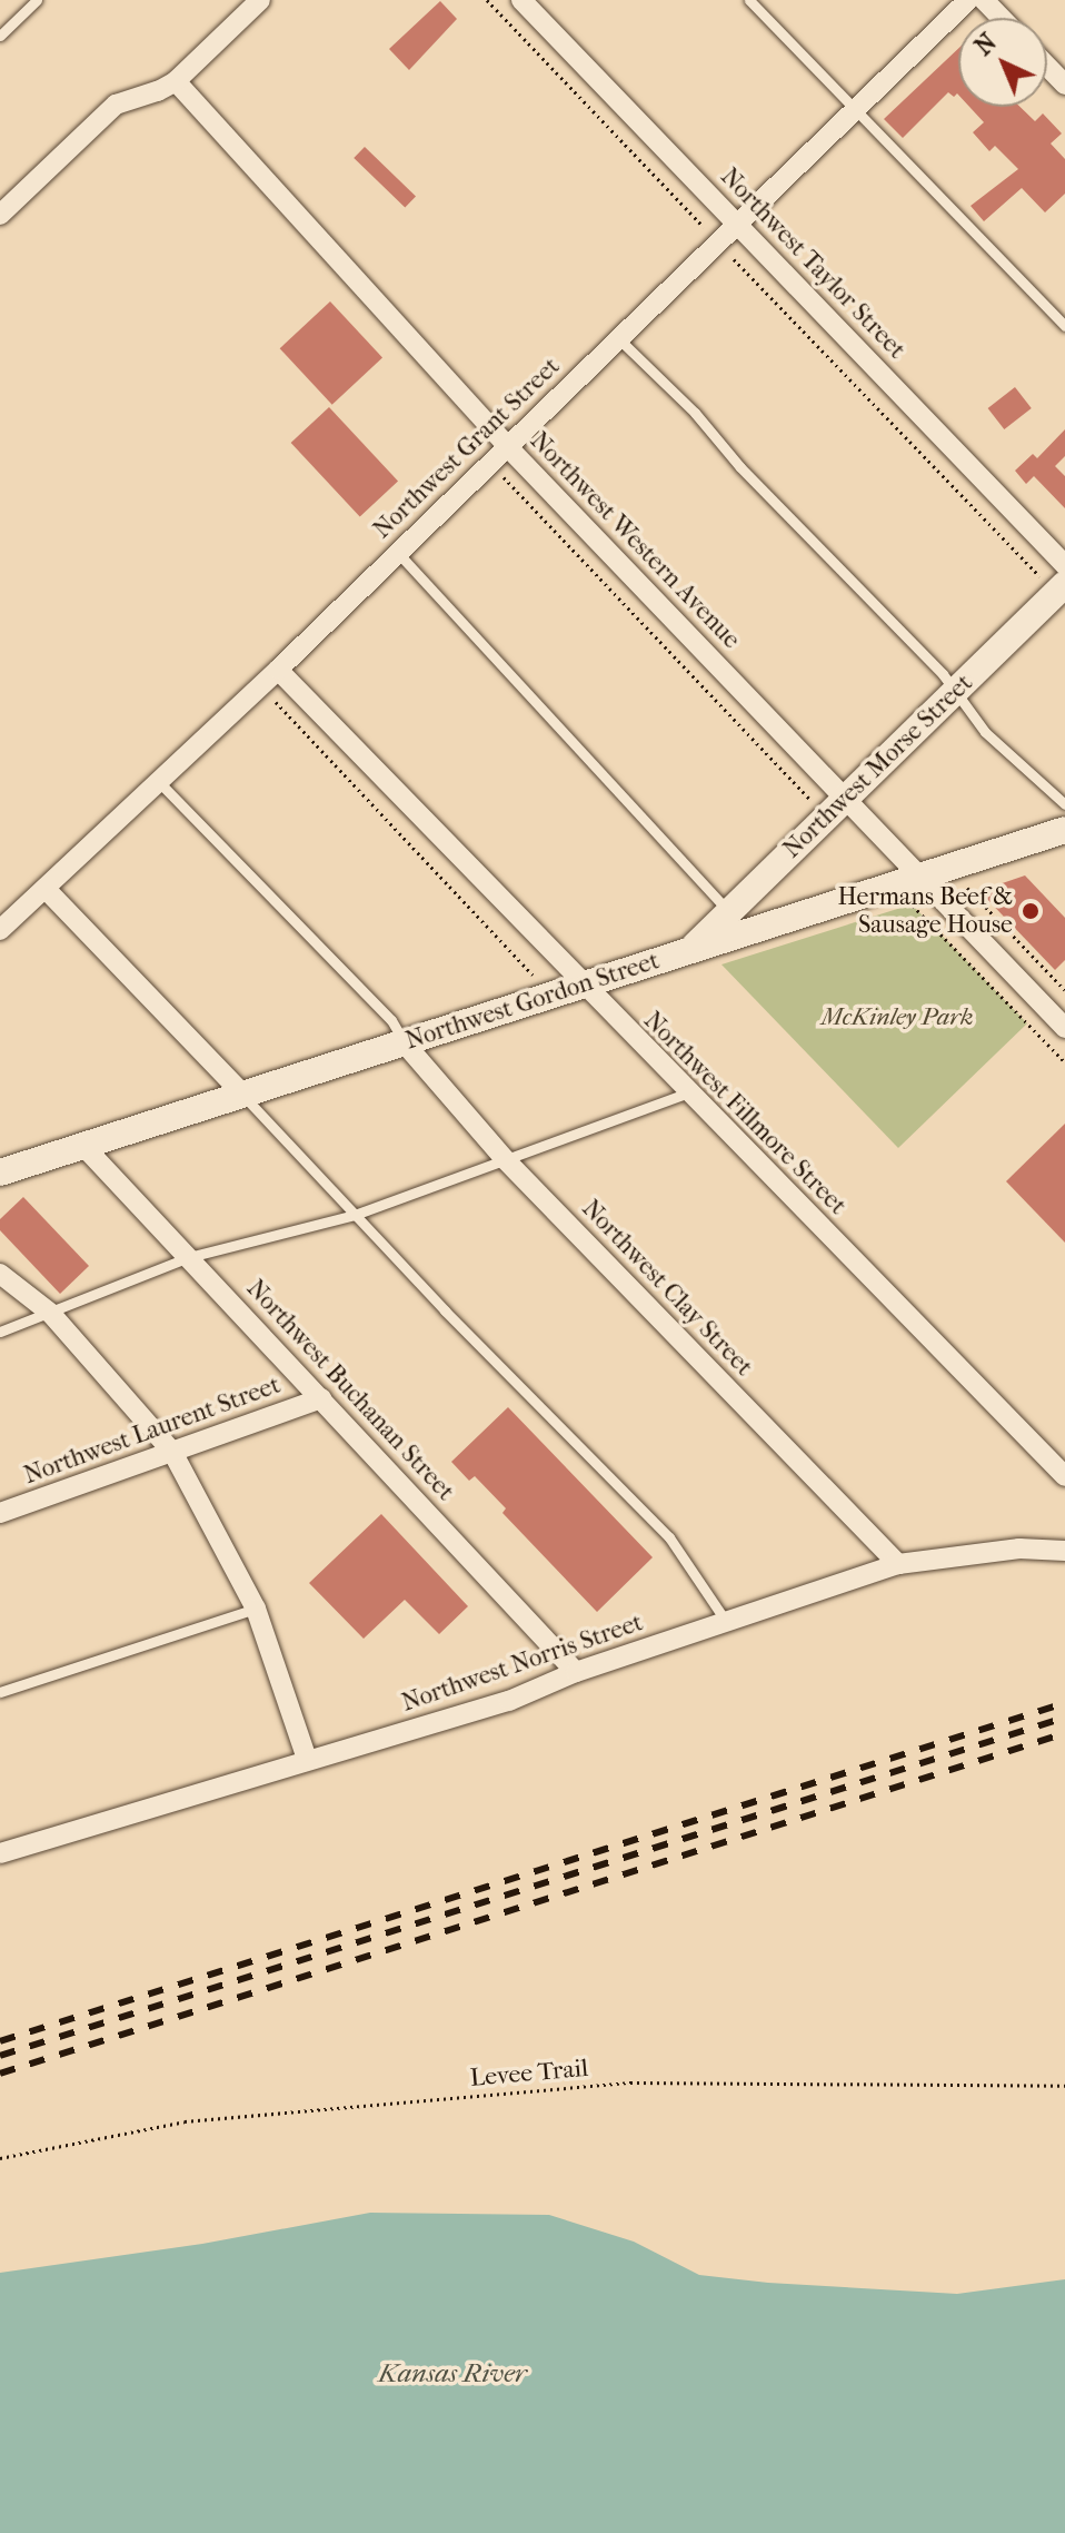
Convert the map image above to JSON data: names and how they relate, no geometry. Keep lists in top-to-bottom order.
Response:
{
  "streets": {
    "main road": ["Northwest Morse Street", "Northwest Gordon Street"],
    "street": [
      "Northwest Taylor Street",
      "Northwest Grant Street",
      "Northwest Western Avenue",
      "Northwest Fillmore Street",
      "Northwest Clay Street",
      "Northwest Buchanan Street",
      "Northwest Laurent Street",
      "Northwest Norris Street"
    ],
    "path": ["Levee Trail"]
  },
  "crossings": [
    ["Northwest Taylor Street", "Northwest Grant Street"],
    ["Northwest Taylor Street", "Northwest Morse Street"],
    ["Northwest Grant Street", "Northwest Western Avenue"],
    ["Northwest Grant Street", "Northwest Fillmore Street"],
    ["Northwest Western Avenue", "Northwest Morse Street"],
    ["Northwest Western Avenue", "Northwest Gordon Street"],
    ["Northwest Morse Street", "Northwest Gordon Street"],
    ["Northwest Gordon Street", "Northwest Fillmore Street"],
    ["Northwest Gordon Street", "Northwest Clay Street"],
    ["Northwest Gordon Street", "Northwest Buchanan Street"],
    ["Northwest Clay Street", "Northwest Norris Street"],
    ["Northwest Buchanan Street", "Northwest Laurent Street"],
    ["Northwest Buchanan Street", "Northwest Norris Street"]
  ],
  "water": ["Kansas River"],
  "parks": ["McKinley Park"],
  "places": ["Hermans Beef & Sausage House"],
  "north": "top left"
}
